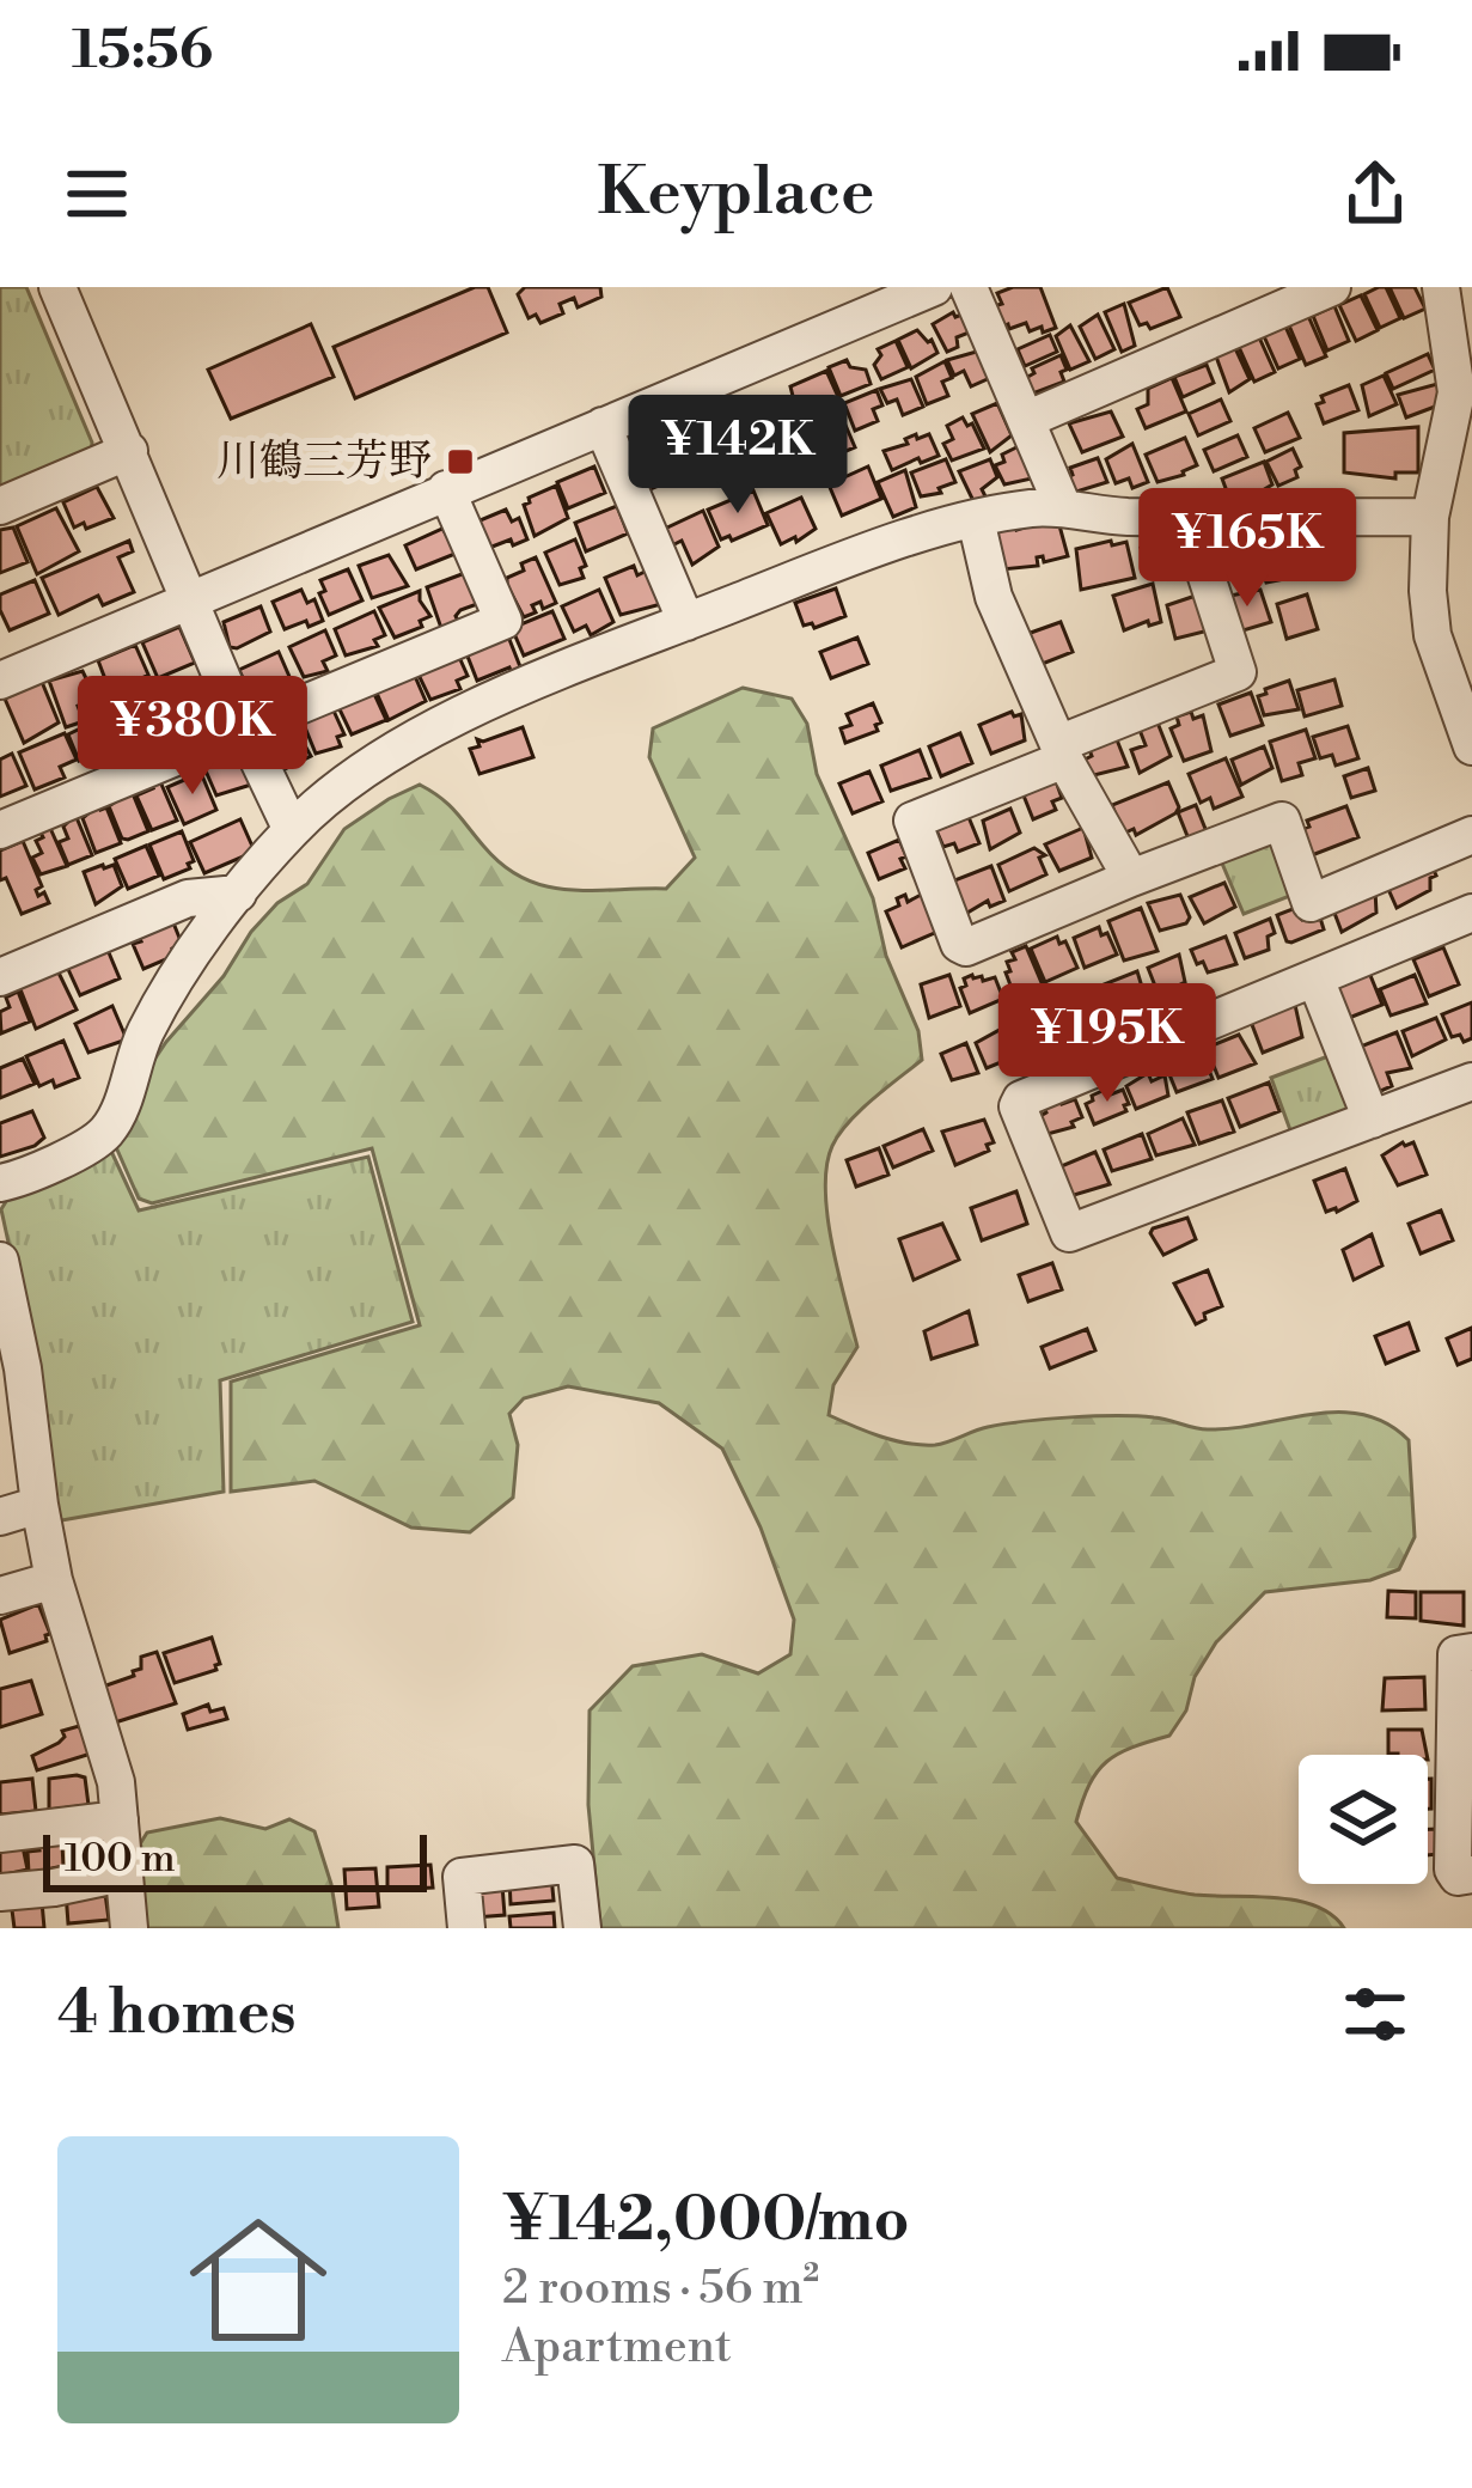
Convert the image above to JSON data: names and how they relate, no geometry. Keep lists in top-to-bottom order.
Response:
{
  "places": {
    "transit": ["川鶴三芳野"]
  },
  "scale_bar": "100 m",
  "page": {
    "status": "15:56",
    "header": "Keyplace",
    "price": [
      "¥142K",
      "¥165K",
      "¥380K",
      "¥195K"
    ],
    "scale": "100 m",
    "heading": "4 homes",
    "list": [
      {
        "name": "¥142,000/mo",
        "note": "2 rooms · 56 m² · Apartment"
      }
    ]
  }
}
